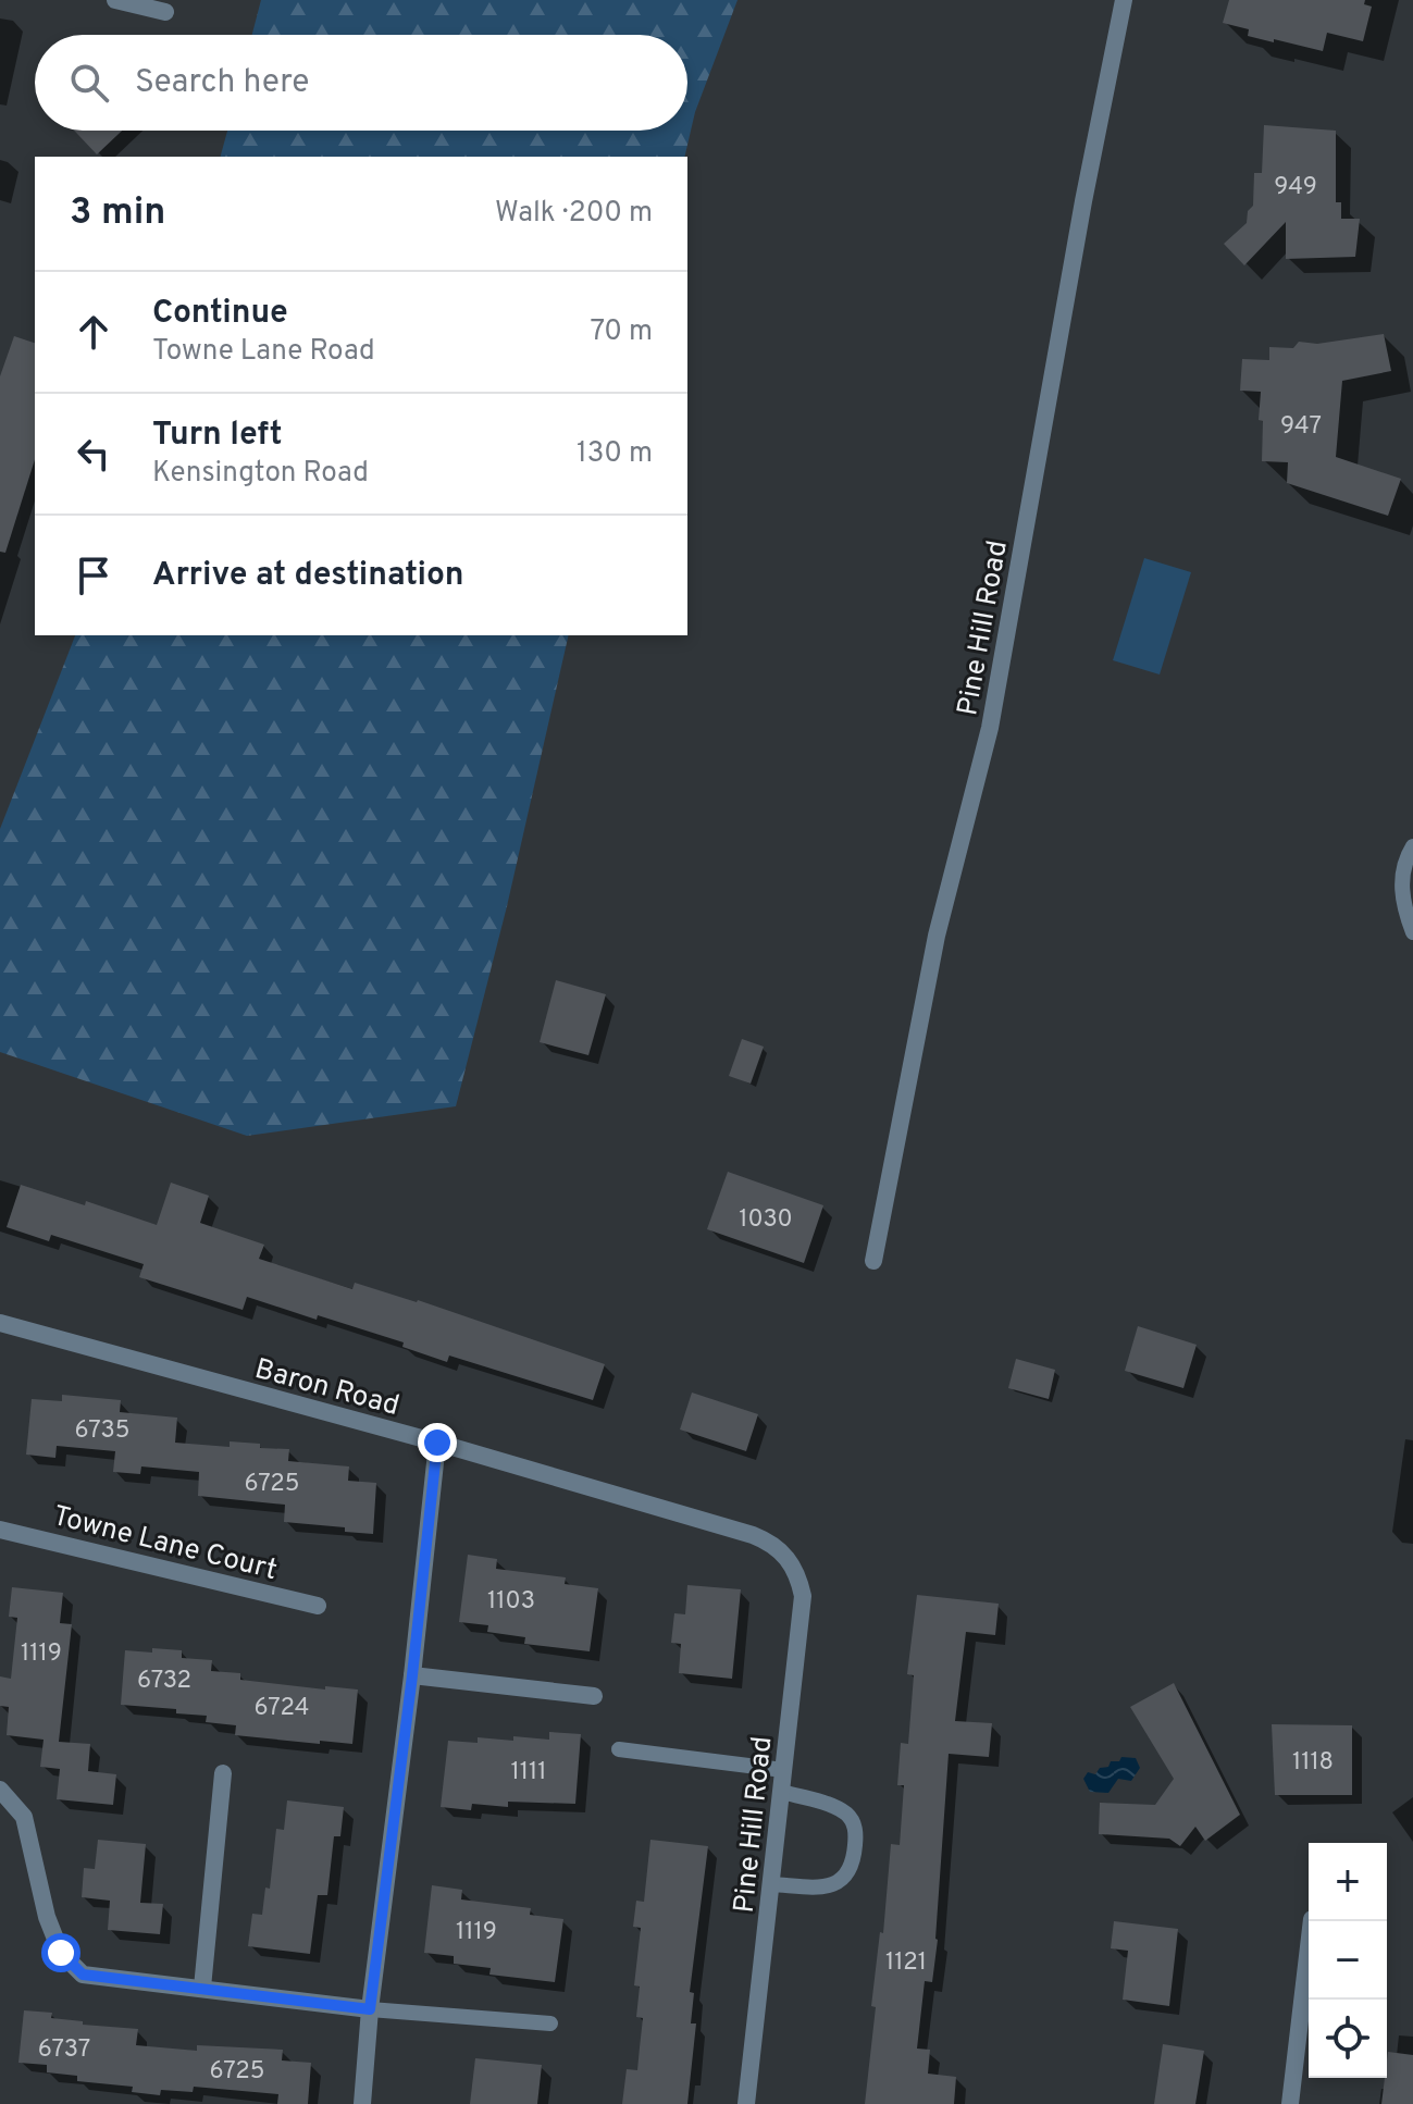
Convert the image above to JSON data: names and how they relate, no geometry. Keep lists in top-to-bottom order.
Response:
{
  "streets": {
    "street": ["Pine Hill Road", "Baron Road", "Towne Lane Court"]
  },
  "crossings": [
    ["Pine Hill Road", "Baron Road"]
  ],
  "house_numbers": [
    "949",
    "947",
    "1030",
    "6735",
    "6725",
    "1103",
    "1119",
    "6732",
    "6724",
    "1118",
    "1111",
    "1119",
    "1121",
    "6737",
    "6725"
  ],
  "page": {
    "search": "Search here",
    "heading": ["3 min", "Walk · 200 m"],
    "list": [
      ["Continue", "Towne Lane Road", "70 m"],
      ["Turn left", "Kensington Road", "130 m"],
      "Arrive at destination"
    ],
    "map_buttons": ["+", "−"]
  }
}
